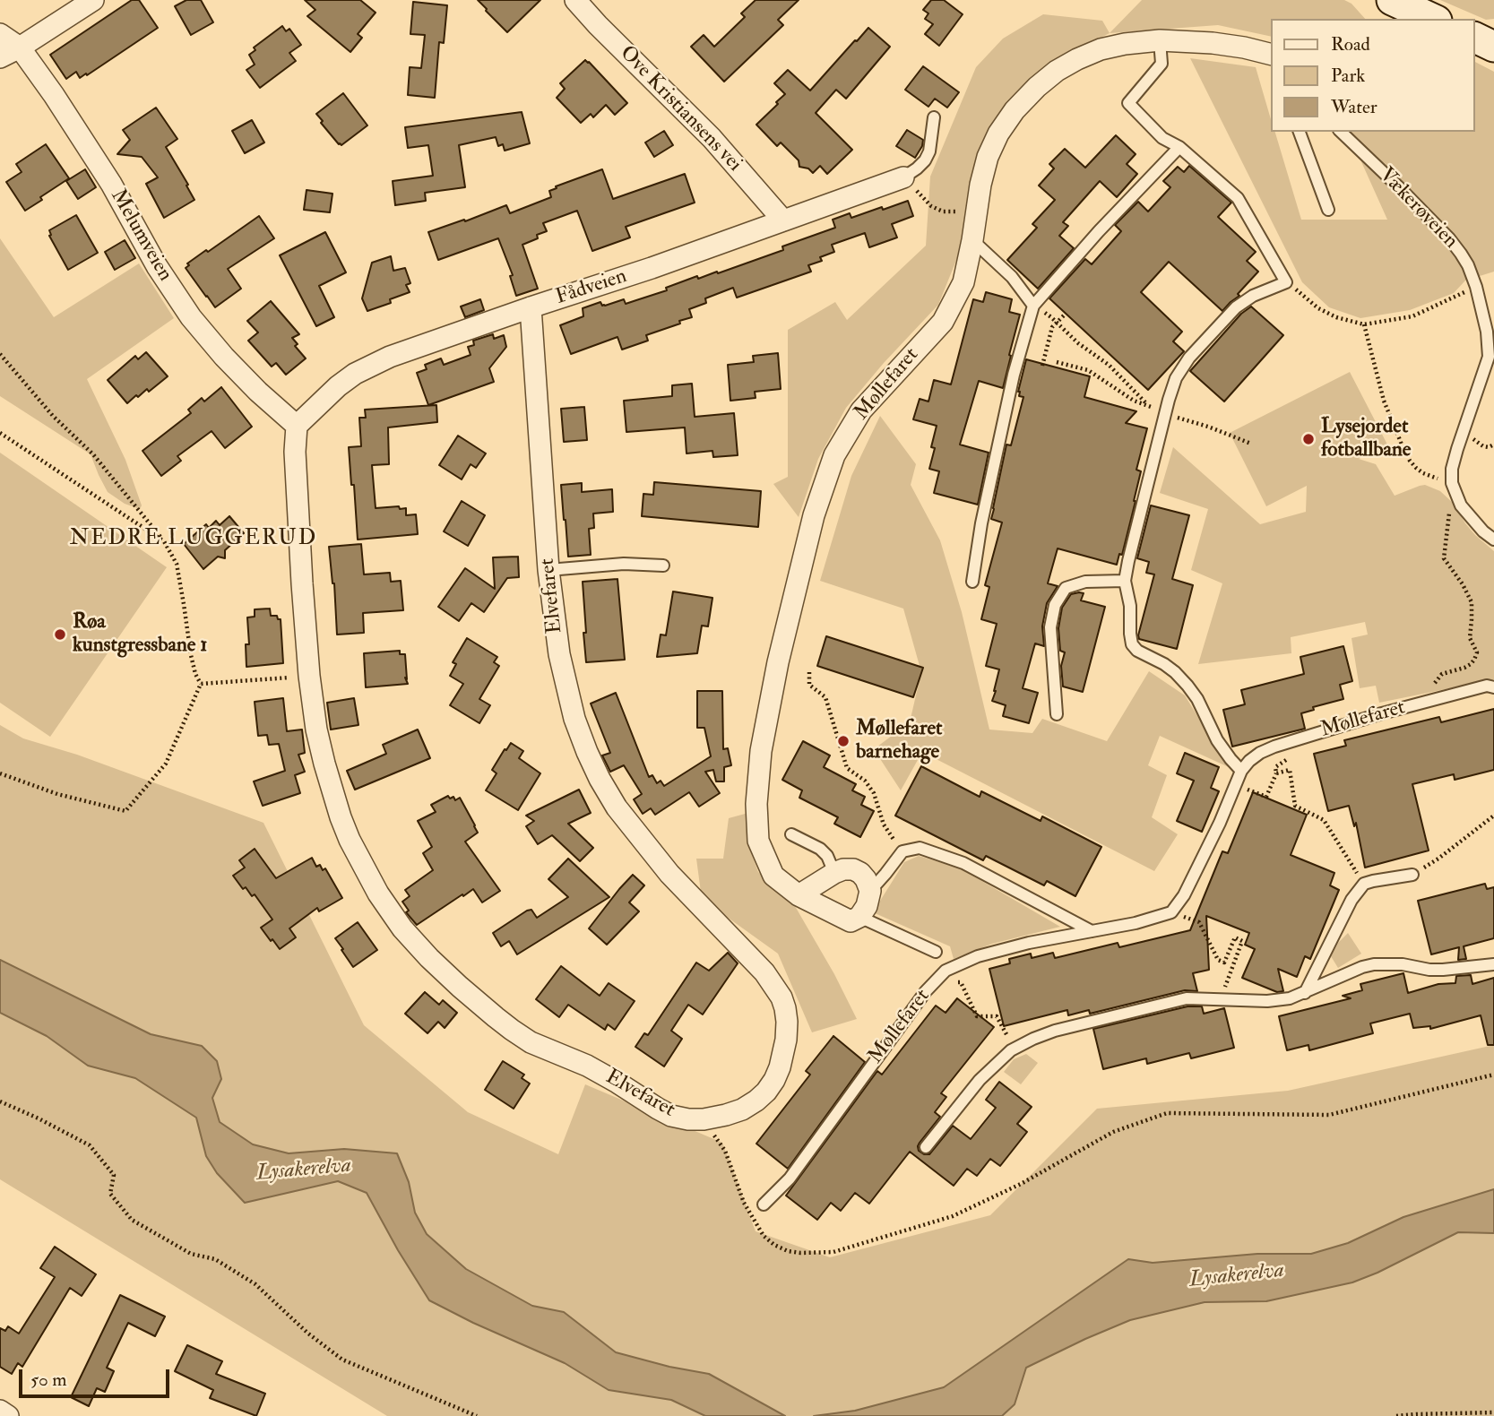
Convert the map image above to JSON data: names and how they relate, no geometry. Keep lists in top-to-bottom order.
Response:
{
  "streets": {
    "street": [
      "Ove Kristiansens vei",
      "Melumveien",
      "Fådveien",
      "Møllefaret",
      "Elvefaret"
    ],
    "lane": ["Vækerøveien"]
  },
  "crossings": [
    ["Ove Kristiansens vei", "Fådveien"],
    ["Melumveien", "Fådveien"],
    ["Melumveien", "Elvefaret"],
    ["Fådveien", "Elvefaret"]
  ],
  "districts": ["NEDRE LUGGERUD"],
  "water": ["Lysakerelva"],
  "places": ["Lysejordet fotballbane", "Røa kunstgressbane 1", "Møllefaret barnehage"],
  "legend": ["Road", "Park", "Water"],
  "scale_bar": "50 m"
}
